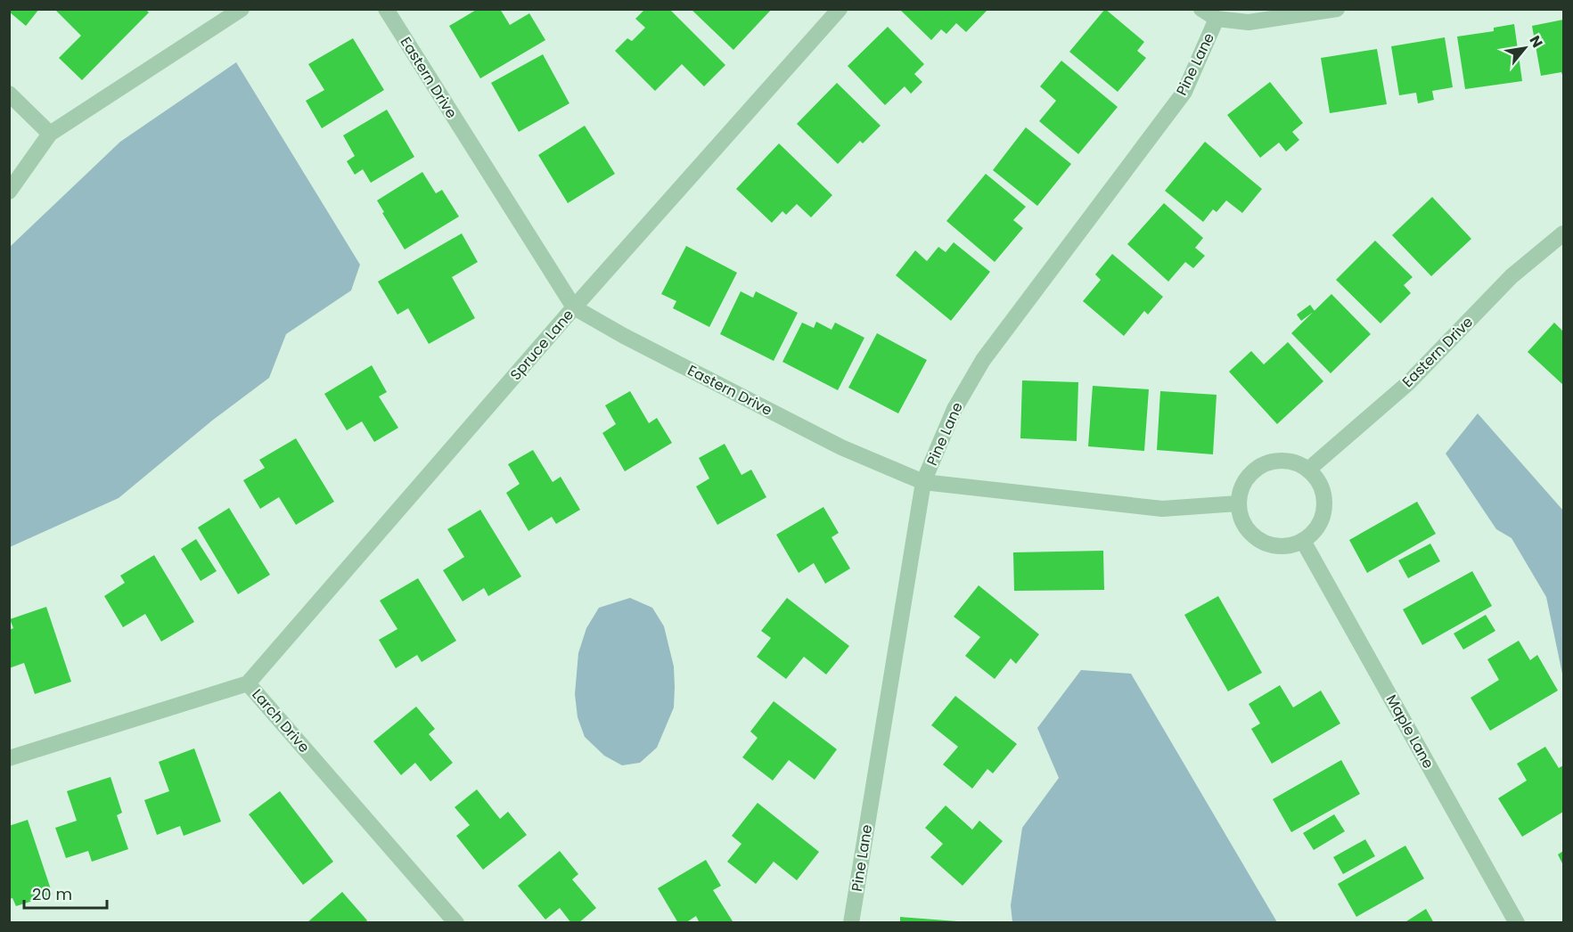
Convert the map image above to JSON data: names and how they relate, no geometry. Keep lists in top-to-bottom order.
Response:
{
  "streets": {
    "street": [
      "Pine Lane",
      "Eastern Drive",
      "Spruce Lane",
      "Larch Drive",
      "Maple Lane"
    ]
  },
  "crossings": [
    ["Pine Lane", "Eastern Drive"],
    ["Eastern Drive", "Spruce Lane"],
    ["Eastern Drive", "Maple Lane"],
    ["Spruce Lane", "Larch Drive"]
  ],
  "scale_bar": "20 m",
  "north": "top right"
}
